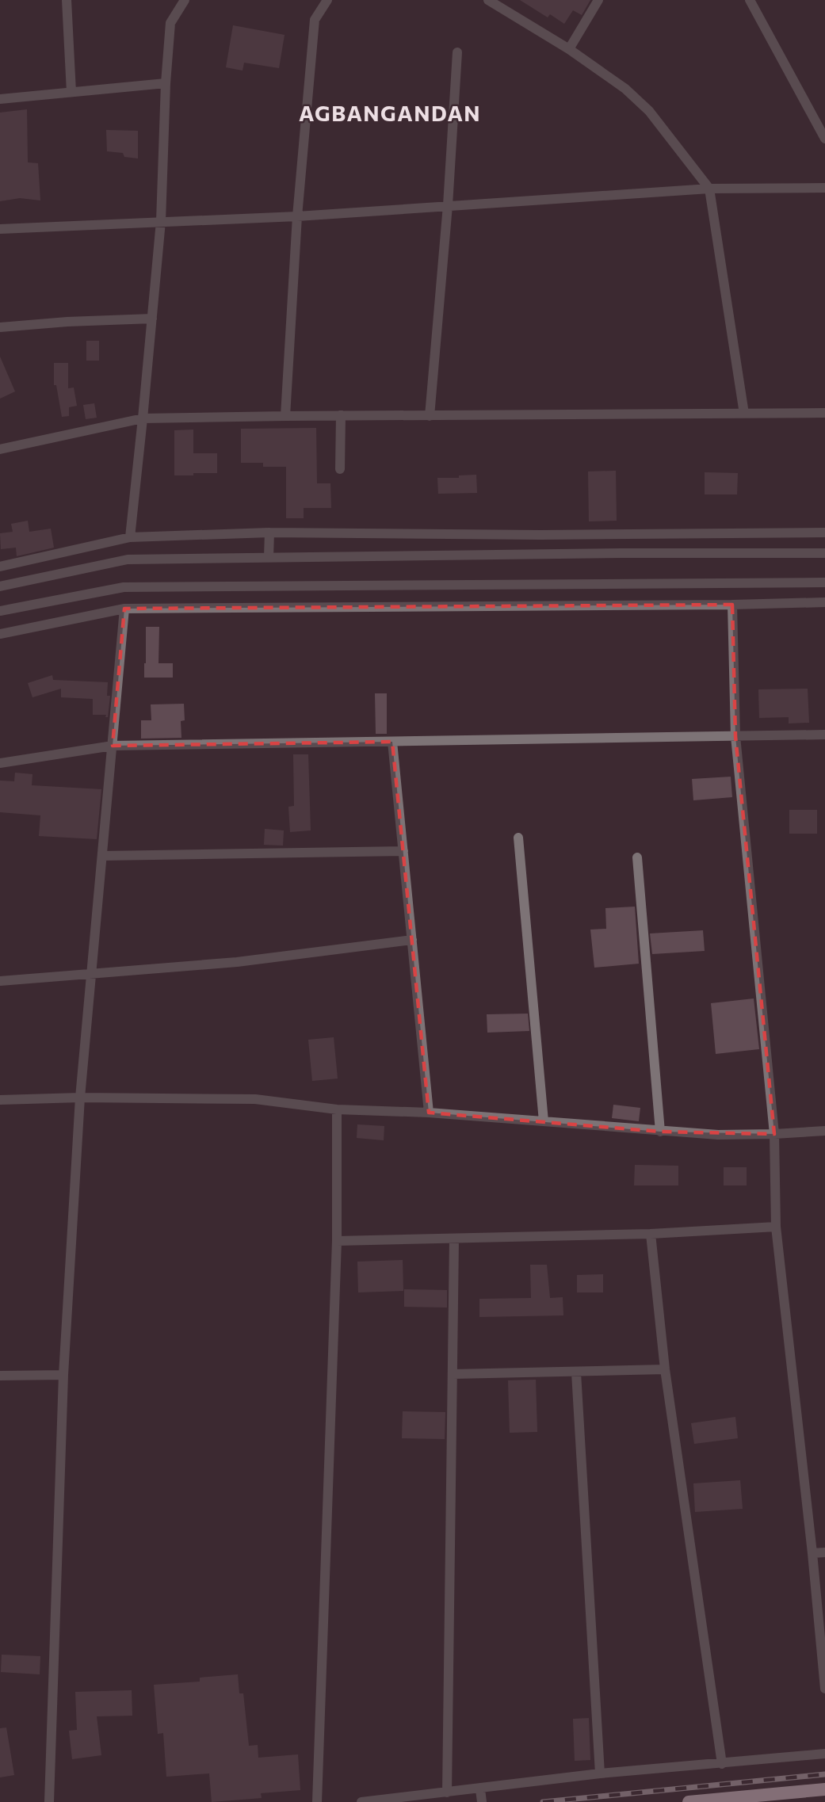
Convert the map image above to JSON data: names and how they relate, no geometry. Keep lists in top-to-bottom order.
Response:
{
  "districts": ["AGBANGANDAN"]
}
